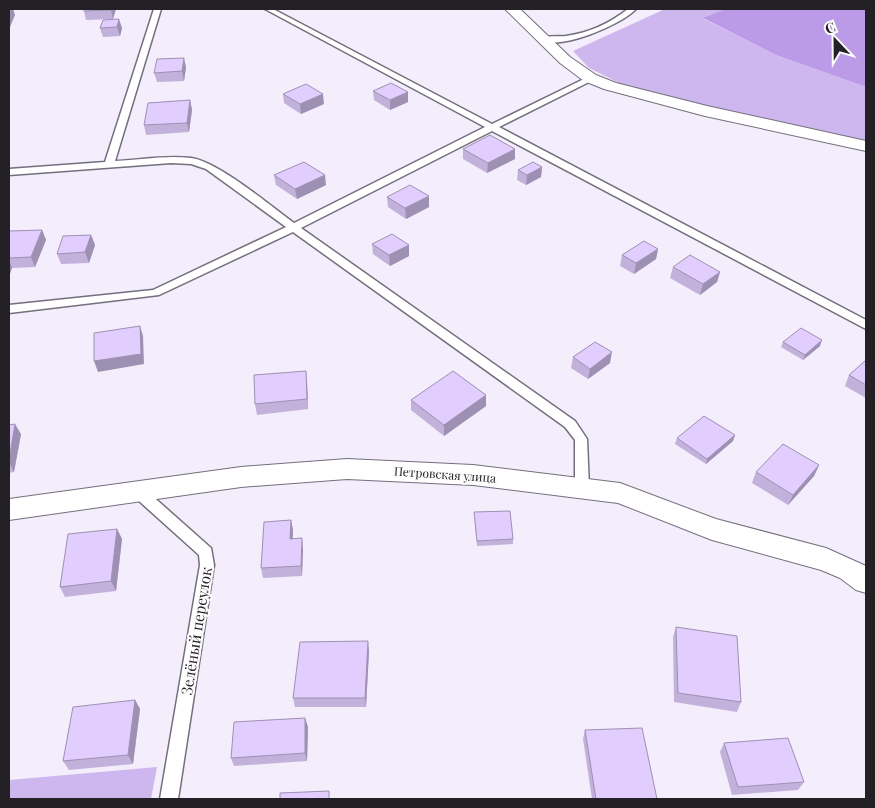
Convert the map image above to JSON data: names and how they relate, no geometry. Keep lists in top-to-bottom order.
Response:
{
  "streets": {
    "street": ["Петровская улица"],
    "lane": ["Зелёный переулок"]
  },
  "crossings": [
    ["Петровская улица", "Зелёный переулок"]
  ],
  "north": "top"
}
